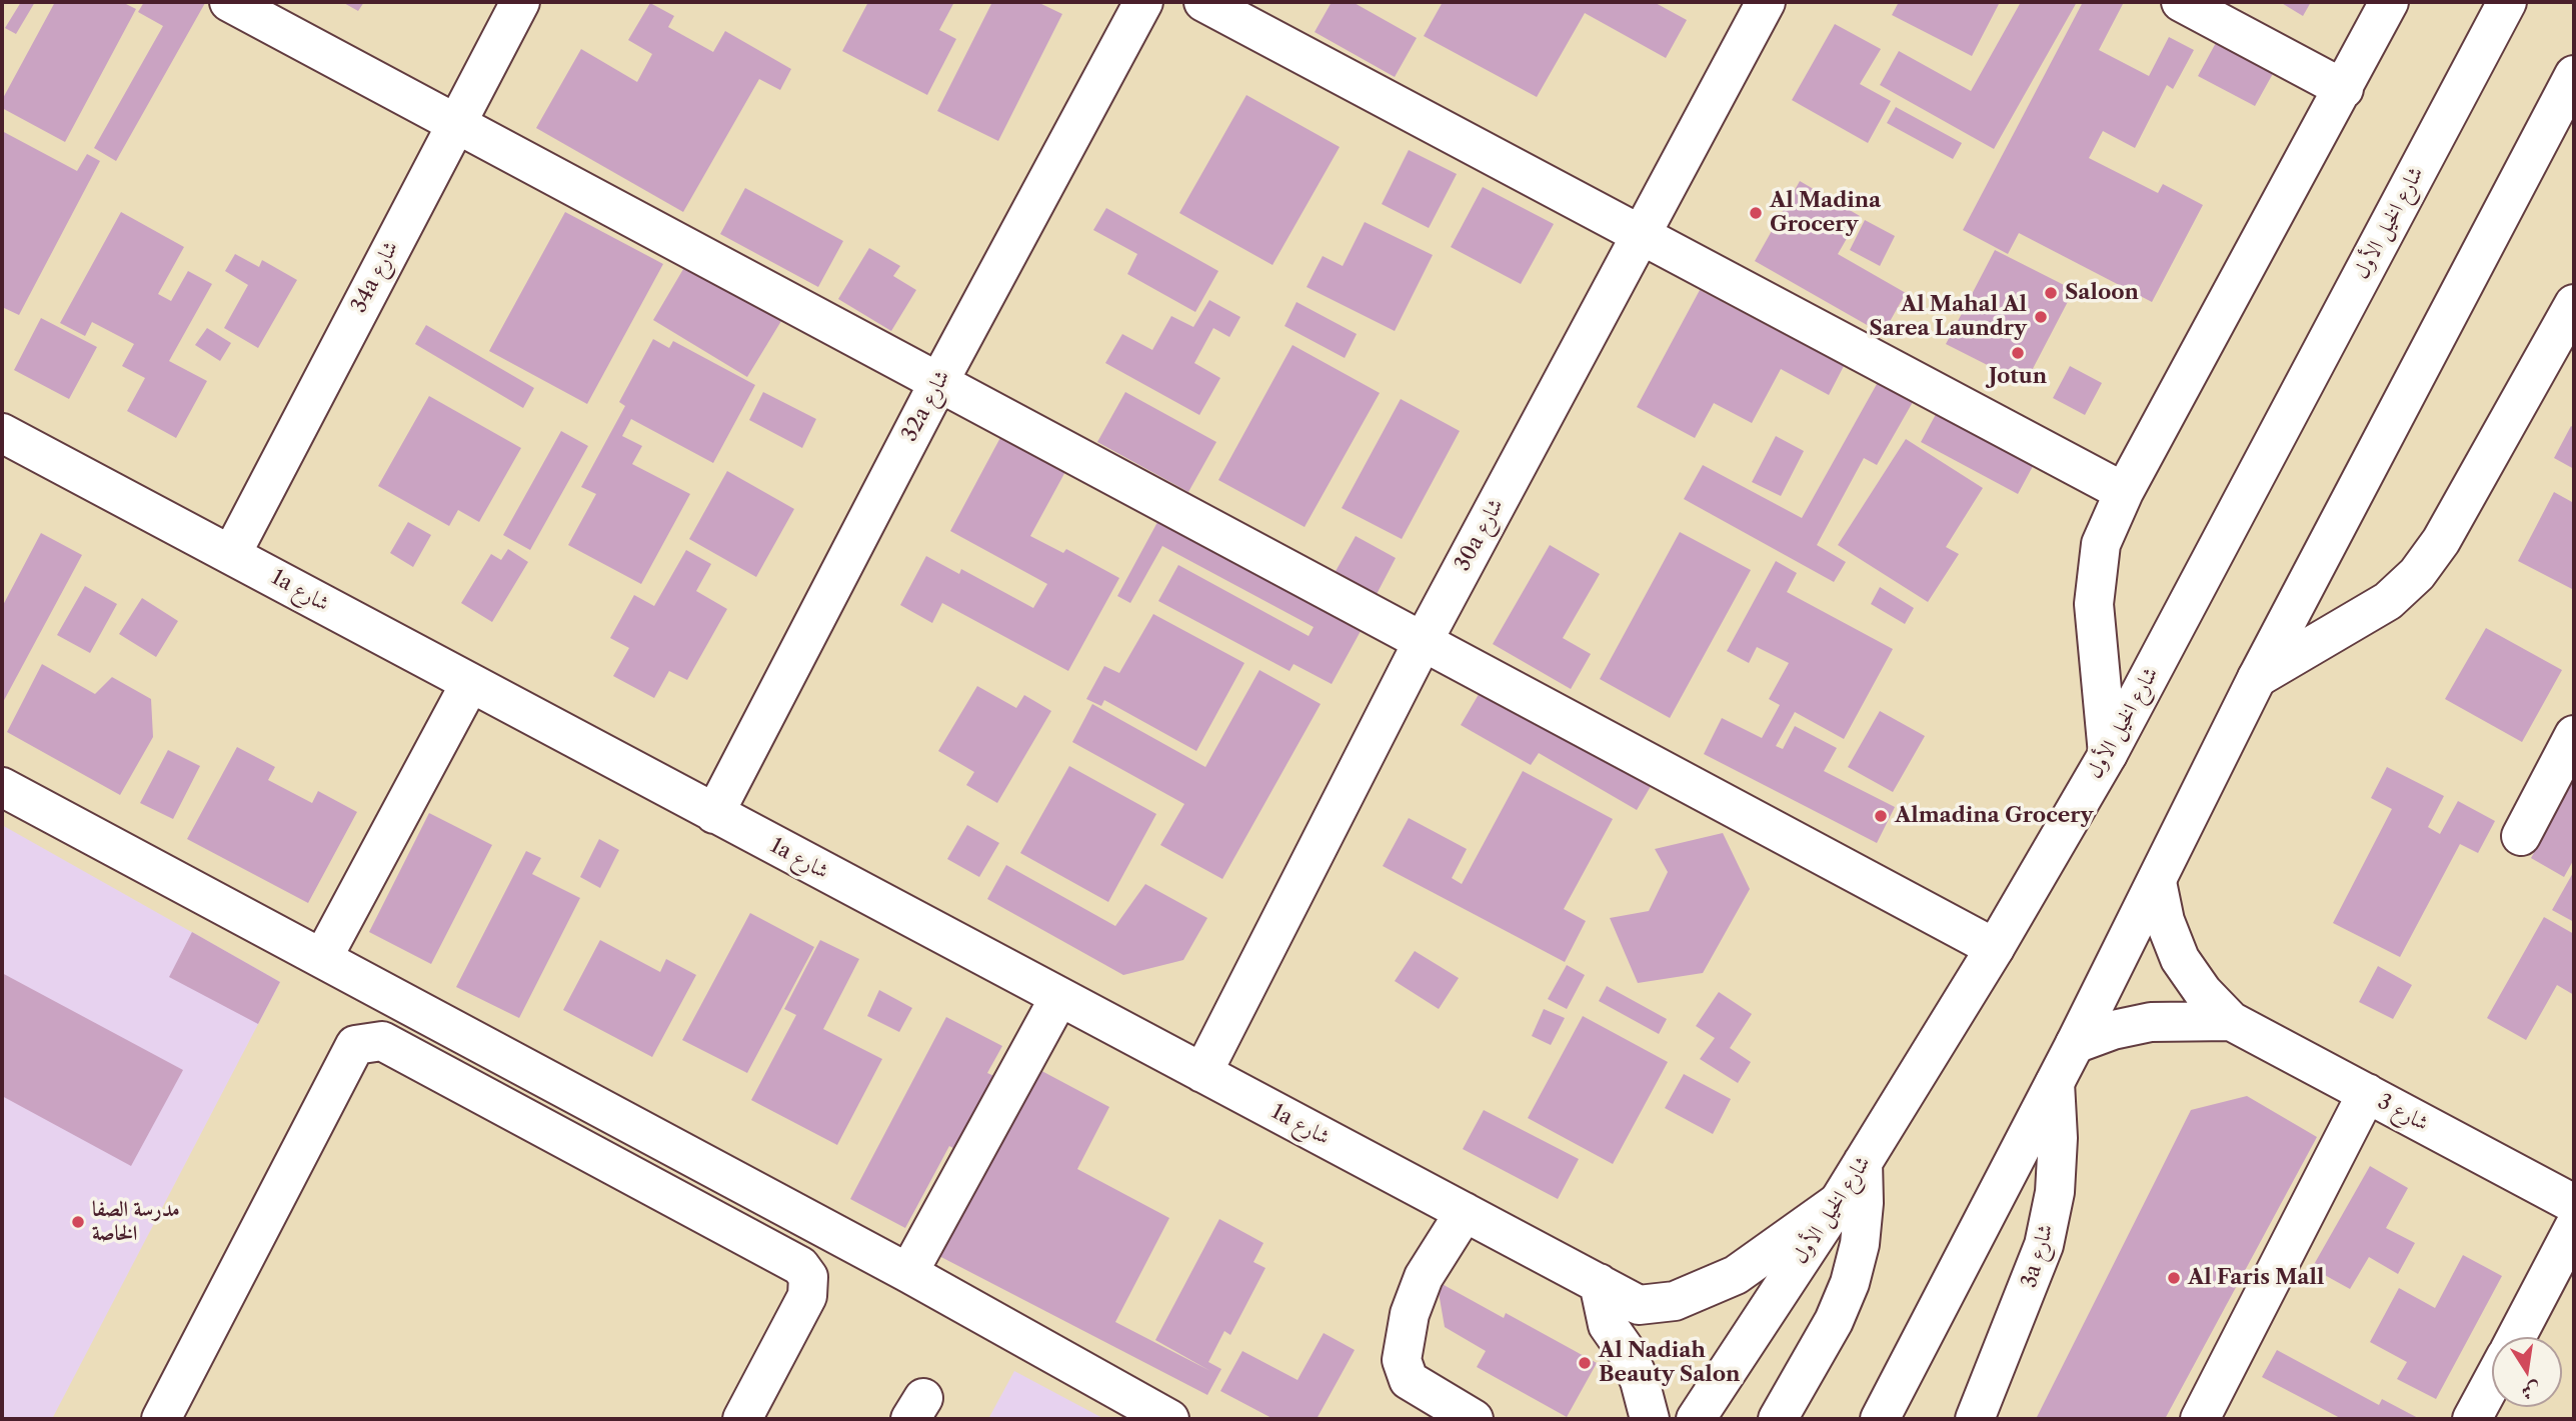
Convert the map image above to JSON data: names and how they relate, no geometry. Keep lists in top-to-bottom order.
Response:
{
  "streets": {
    "street": [
      "شارع الخيل الأول",
      "34a شارع",
      "32a شارع",
      "30a شارع",
      "1a شارع",
      "شارع 3",
      "3a شارع"
    ]
  },
  "crossings": [
    ["شارع الخيل الأول", "1a شارع"],
    ["34a شارع", "1a شارع"],
    ["32a شارع", "1a شارع"],
    ["30a شارع", "1a شارع"]
  ],
  "places": [
    "Al Madina Grocery",
    "Saloon",
    "Al Mahal Al Sarea Laundry",
    "Jotun",
    "Almadina Grocery",
    "مدرسة الصفا الخاصة",
    "Al Faris Mall",
    "Al Nadiah Beauty Salon"
  ],
  "north": "bottom"
}
